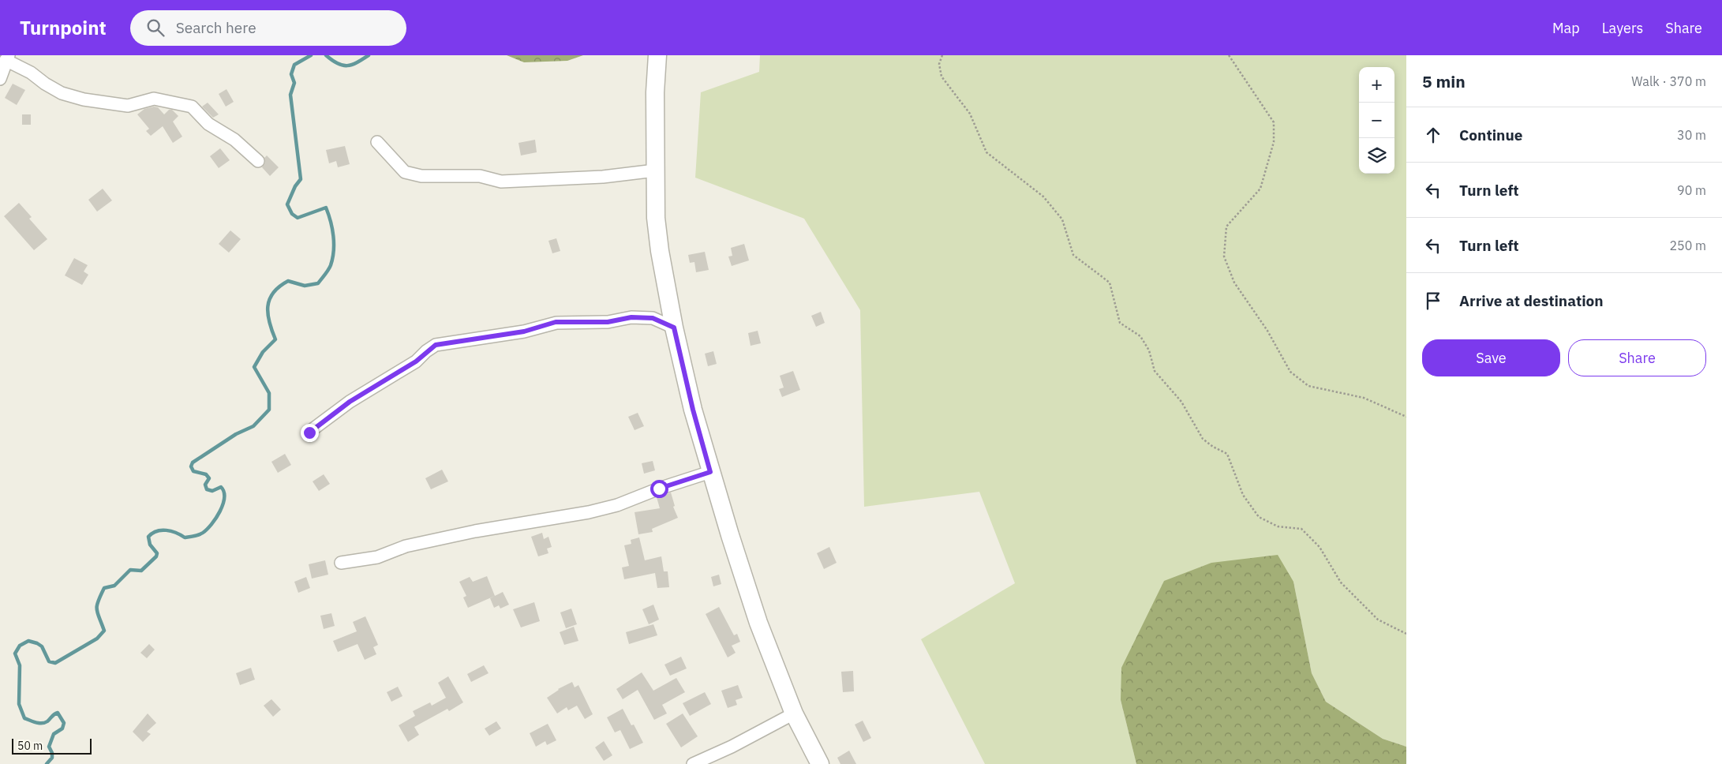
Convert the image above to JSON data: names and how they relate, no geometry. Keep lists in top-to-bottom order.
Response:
{
  "scale_bar": "50 m",
  "page": {
    "header": "Turnpoint",
    "search": "Search here",
    "nav": ["Map", "Layers", "Share"],
    "heading": ["5 min", "Walk · 370 m"],
    "map_buttons": ["+", "−"],
    "list": [
      ["Continue", "30 m"],
      ["Turn left", "90 m"],
      ["Turn left", "250 m"],
      "Arrive at destination"
    ],
    "buttons": ["Save", "Share"],
    "scale": "50 m"
  }
}
